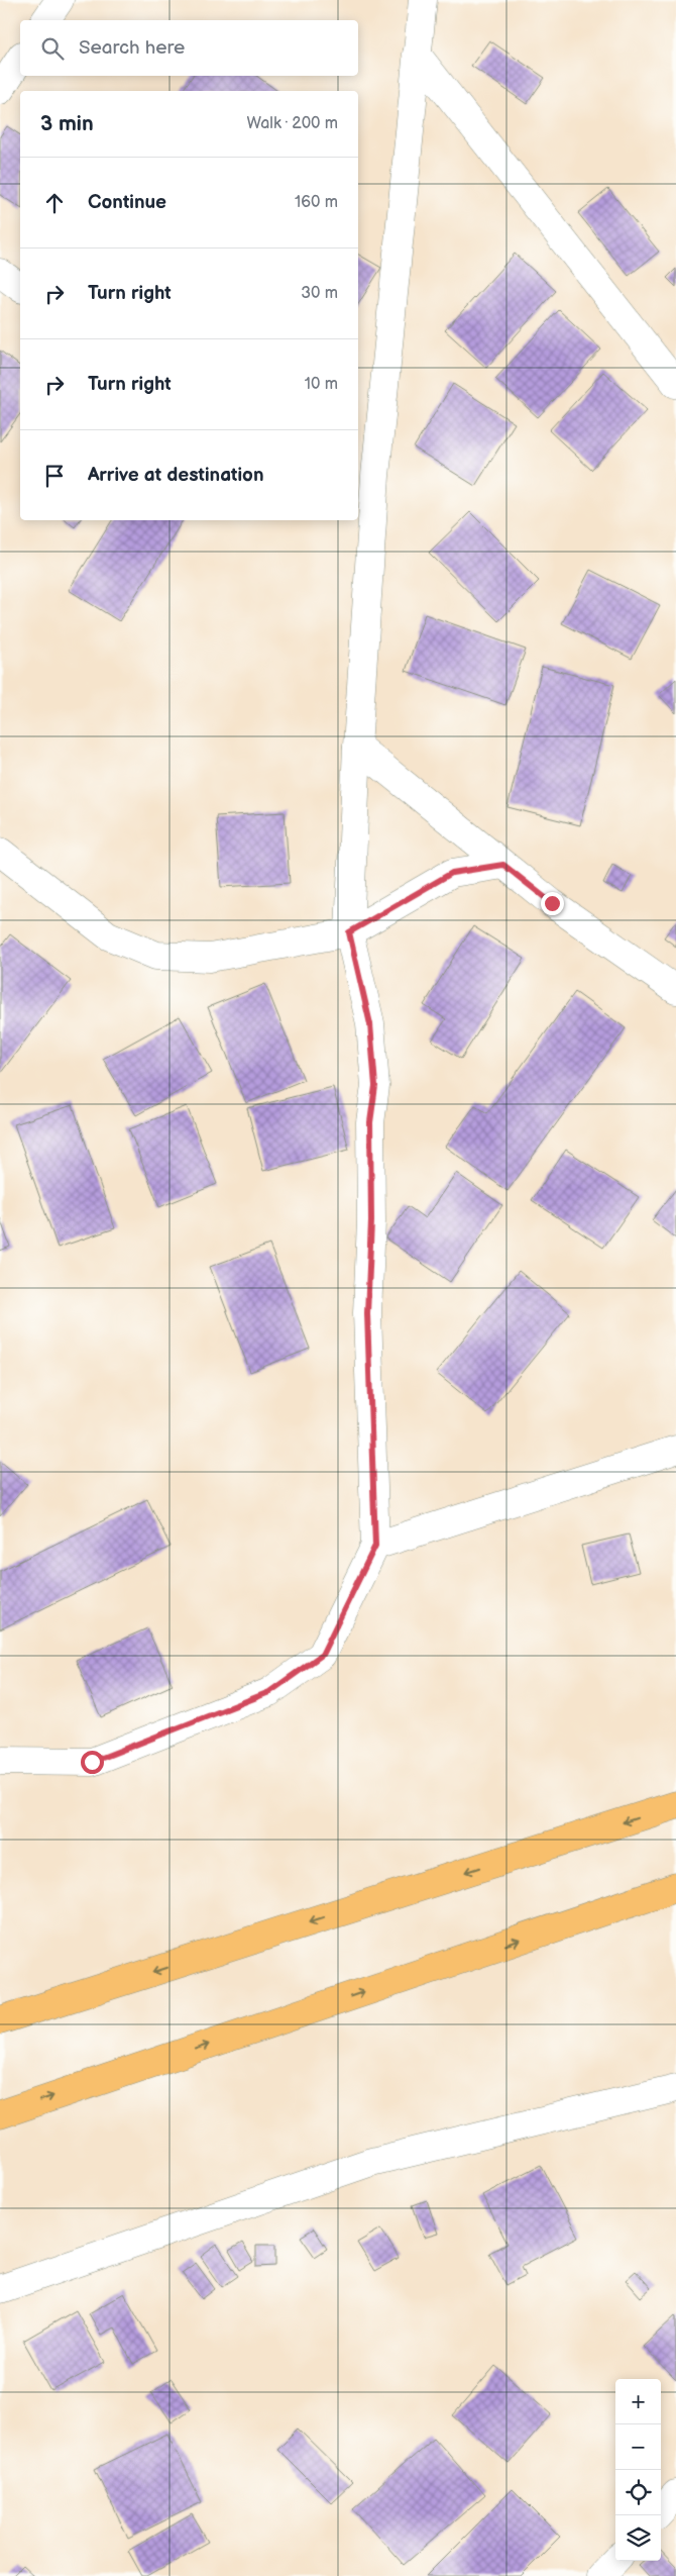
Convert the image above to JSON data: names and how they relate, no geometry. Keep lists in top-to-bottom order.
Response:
{
  "page": {
    "search": "Search here",
    "heading": ["3 min", "Walk · 200 m"],
    "list": [
      ["Continue", "160 m"],
      ["Turn right", "30 m"],
      ["Turn right", "10 m"],
      "Arrive at destination"
    ],
    "map_buttons": ["+", "−"]
  }
}
